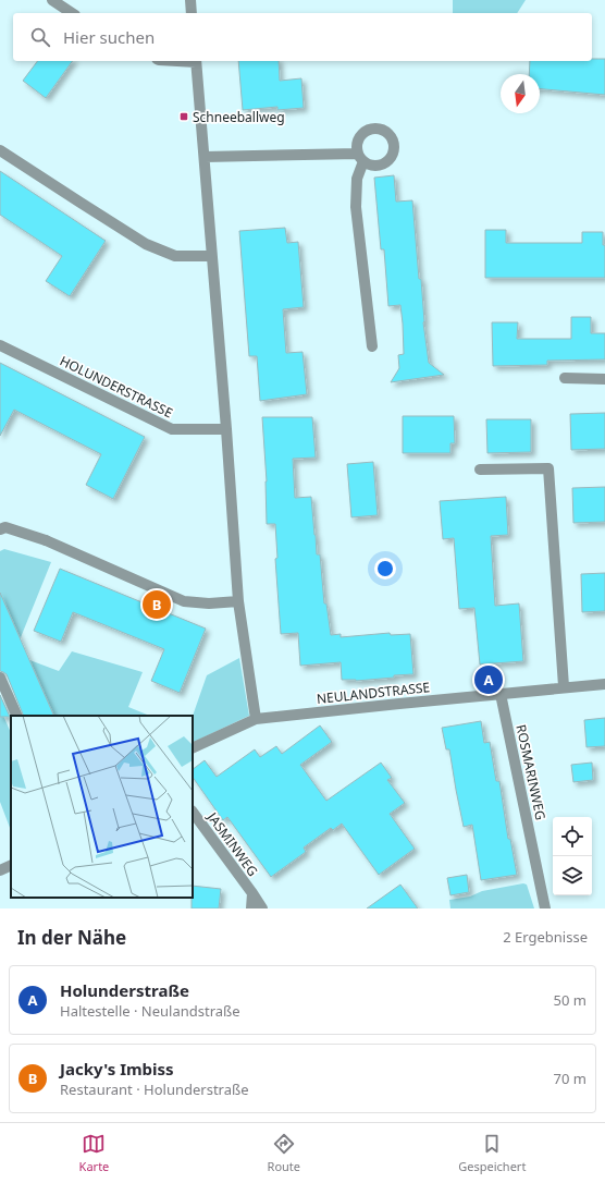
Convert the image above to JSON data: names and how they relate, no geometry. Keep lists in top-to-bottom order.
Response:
{
  "streets": {
    "street": [
      "HOLUNDERSTRASSE",
      "NEULANDSTRASSE",
      "ROSMARINWEG",
      "JASMINWEG"
    ]
  },
  "crossings": [
    ["NEULANDSTRASSE", "ROSMARINWEG"]
  ],
  "places": {
    "transit": ["Schneeballweg"]
  },
  "north": "bottom",
  "page": {
    "search": "Hier suchen",
    "pins": ["B", "A"],
    "heading": ["In der Nähe", "2 Ergebnisse"],
    "list": [
      {
        "mark": "A",
        "name": "Holunderstraße",
        "note": "Haltestelle · Neulandstraße",
        "value": "50 m"
      },
      {
        "mark": "B",
        "name": "Jacky's Imbiss",
        "note": "Restaurant · Holunderstraße",
        "value": "70 m"
      }
    ],
    "nav": ["Karte", "Route", "Gespeichert"]
  }
}
